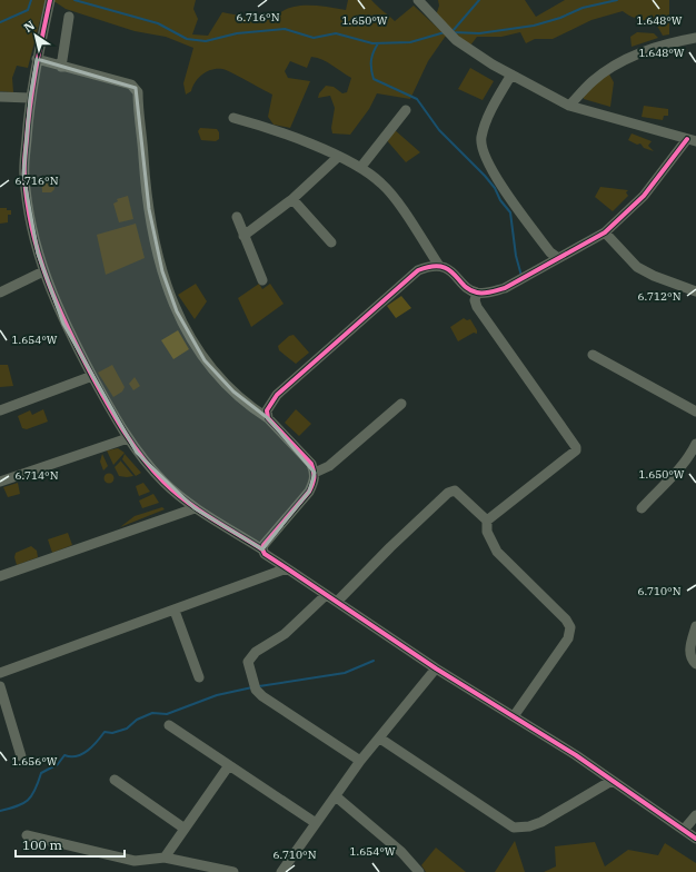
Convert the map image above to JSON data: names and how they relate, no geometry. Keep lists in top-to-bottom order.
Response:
{
  "scale_bar": "100 m",
  "north": "top left",
  "coordinates": [
    "6.716°N",
    "1.650°W",
    "1.648°W",
    "6.712°N",
    "1.654°W",
    "6.714°N",
    "6.710°N",
    "1.656°W"
  ]
}
